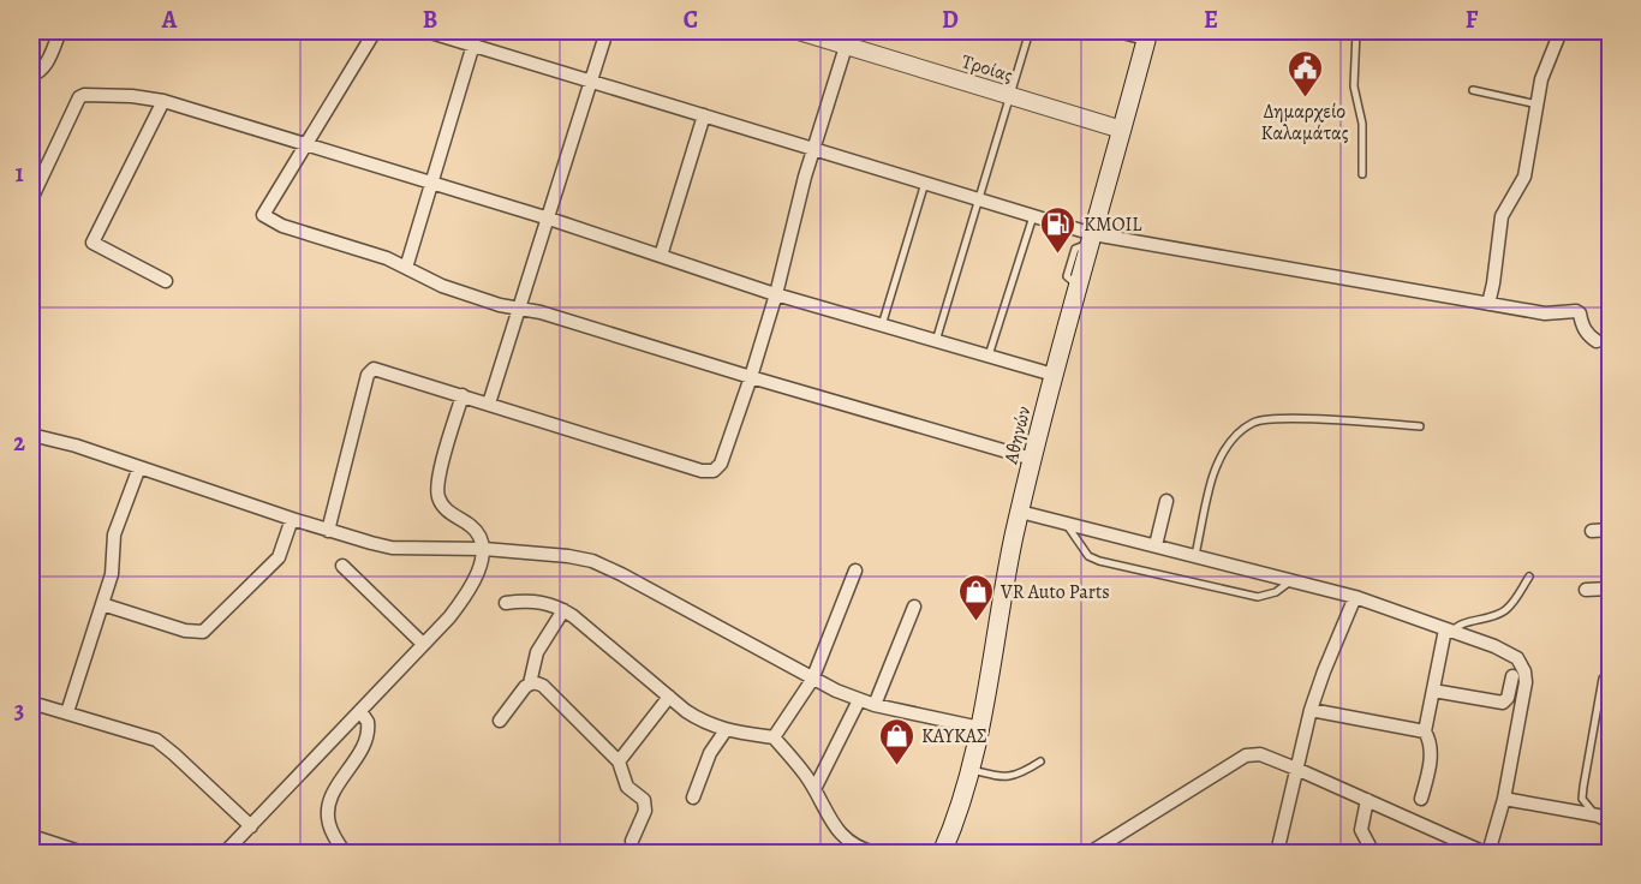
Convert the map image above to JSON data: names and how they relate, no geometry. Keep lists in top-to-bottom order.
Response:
{
  "streets": {
    "main road": ["Αθηνών"],
    "street": ["Τροίας"]
  },
  "crossings": [
    ["Τροίας", "Αθηνών"]
  ],
  "places": {
    "public building": ["Δημαρχείο Καλαμάτας"],
    "fuel station": ["KMOIL"],
    "shop": ["VR Auto Parts", "ΚΑΥΚΑΣ"]
  },
  "grid": {
    "columns": [
      "A",
      "B",
      "C",
      "D",
      "E",
      "F"
    ],
    "rows": ["1", "2", "3"]
  }
}
